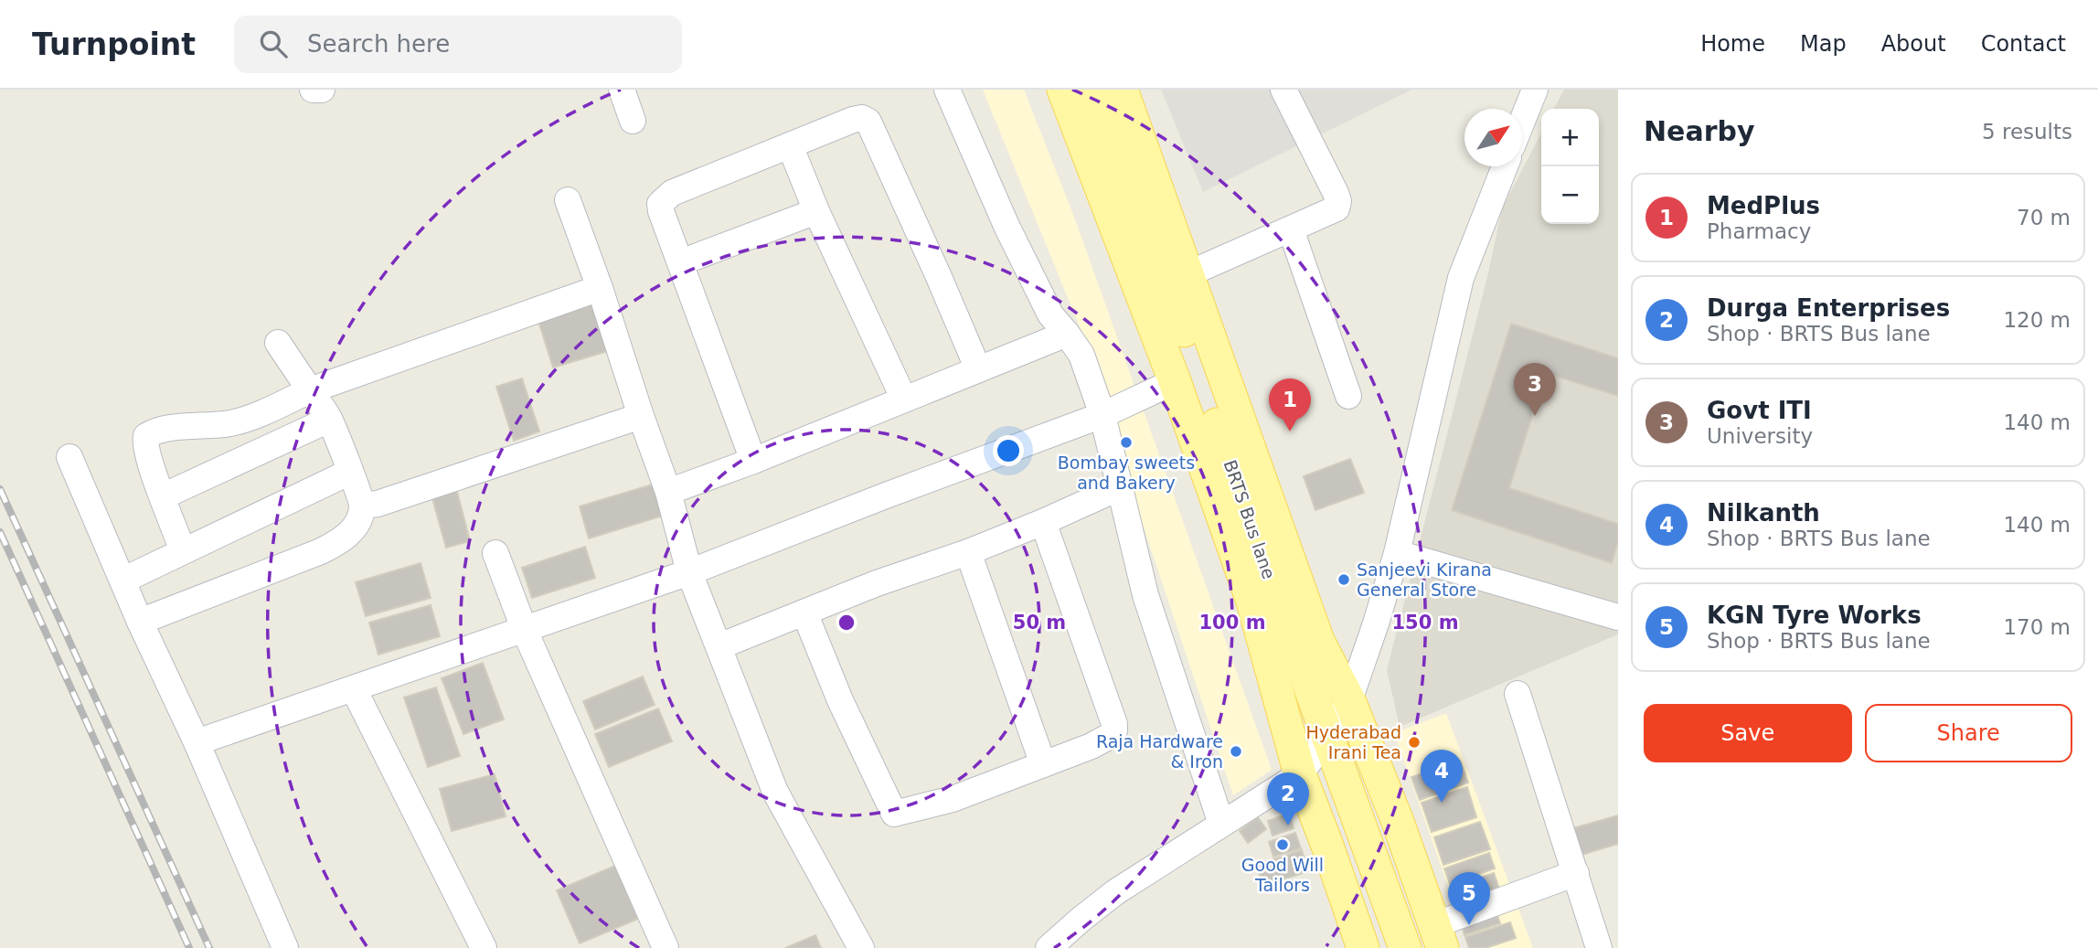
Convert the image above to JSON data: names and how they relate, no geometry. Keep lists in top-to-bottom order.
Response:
{
  "streets": {
    "main road": ["BRTS Bus lane"]
  },
  "places": [
    "Bombay sweets and Bakery",
    "Sanjeevi Kirana General Store",
    "Hyderabad Irani Tea",
    "Raja Hardware & Iron",
    "Good Will Tailors"
  ],
  "north": "top right",
  "page": {
    "header": "Turnpoint",
    "search": "Search here",
    "nav": [
      "Home",
      "Map",
      "About",
      "Contact"
    ],
    "heading": ["Nearby", "5 results"],
    "map_buttons": ["+", "−"],
    "list": [
      {
        "mark": "1",
        "name": "MedPlus",
        "note": "Pharmacy",
        "value": "70 m"
      },
      {
        "mark": "2",
        "name": "Durga Enterprises",
        "note": "Shop · BRTS Bus lane",
        "value": "120 m"
      },
      {
        "mark": "3",
        "name": "Govt ITI",
        "note": "University",
        "value": "140 m"
      },
      {
        "mark": "4",
        "name": "Nilkanth",
        "note": "Shop · BRTS Bus lane",
        "value": "140 m"
      },
      {
        "mark": "5",
        "name": "KGN Tyre Works",
        "note": "Shop · BRTS Bus lane",
        "value": "170 m"
      }
    ],
    "pins": [
      "3",
      "1",
      "4",
      "2",
      "5"
    ],
    "buttons": ["Save", "Share"]
  },
  "rings": ["50 m", "100 m", "150 m"]
}
